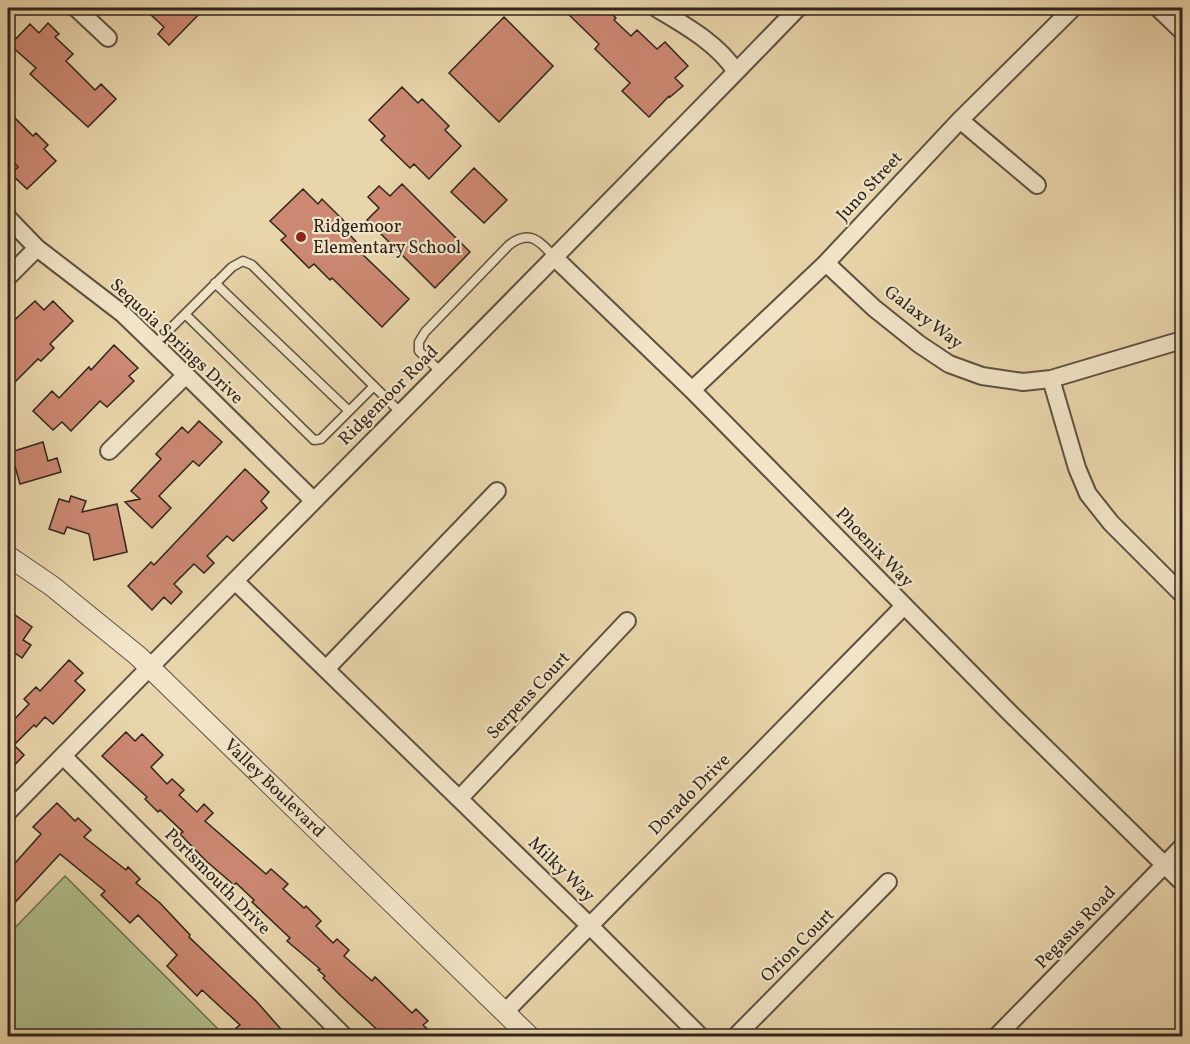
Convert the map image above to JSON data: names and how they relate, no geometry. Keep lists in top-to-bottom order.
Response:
{
  "streets": {
    "street": [
      "Juno Street",
      "Galaxy Way",
      "Sequoia Springs Drive",
      "Ridgemoor Road",
      "Phoenix Way",
      "Serpens Court",
      "Valley Boulevard",
      "Dorado Drive",
      "Milky Way",
      "Portsmouth Drive",
      "Pegasus Road",
      "Orion Court"
    ]
  },
  "crossings": [
    ["Juno Street", "Galaxy Way"],
    ["Juno Street", "Phoenix Way"],
    ["Sequoia Springs Drive", "Ridgemoor Road"],
    ["Ridgemoor Road", "Phoenix Way"],
    ["Ridgemoor Road", "Valley Boulevard"],
    ["Ridgemoor Road", "Milky Way"],
    ["Ridgemoor Road", "Portsmouth Drive"],
    ["Phoenix Way", "Dorado Drive"],
    ["Phoenix Way", "Pegasus Road"],
    ["Serpens Court", "Milky Way"],
    ["Valley Boulevard", "Dorado Drive"],
    ["Dorado Drive", "Milky Way"]
  ],
  "places": ["Ridgemoor Elementary School"]
}
